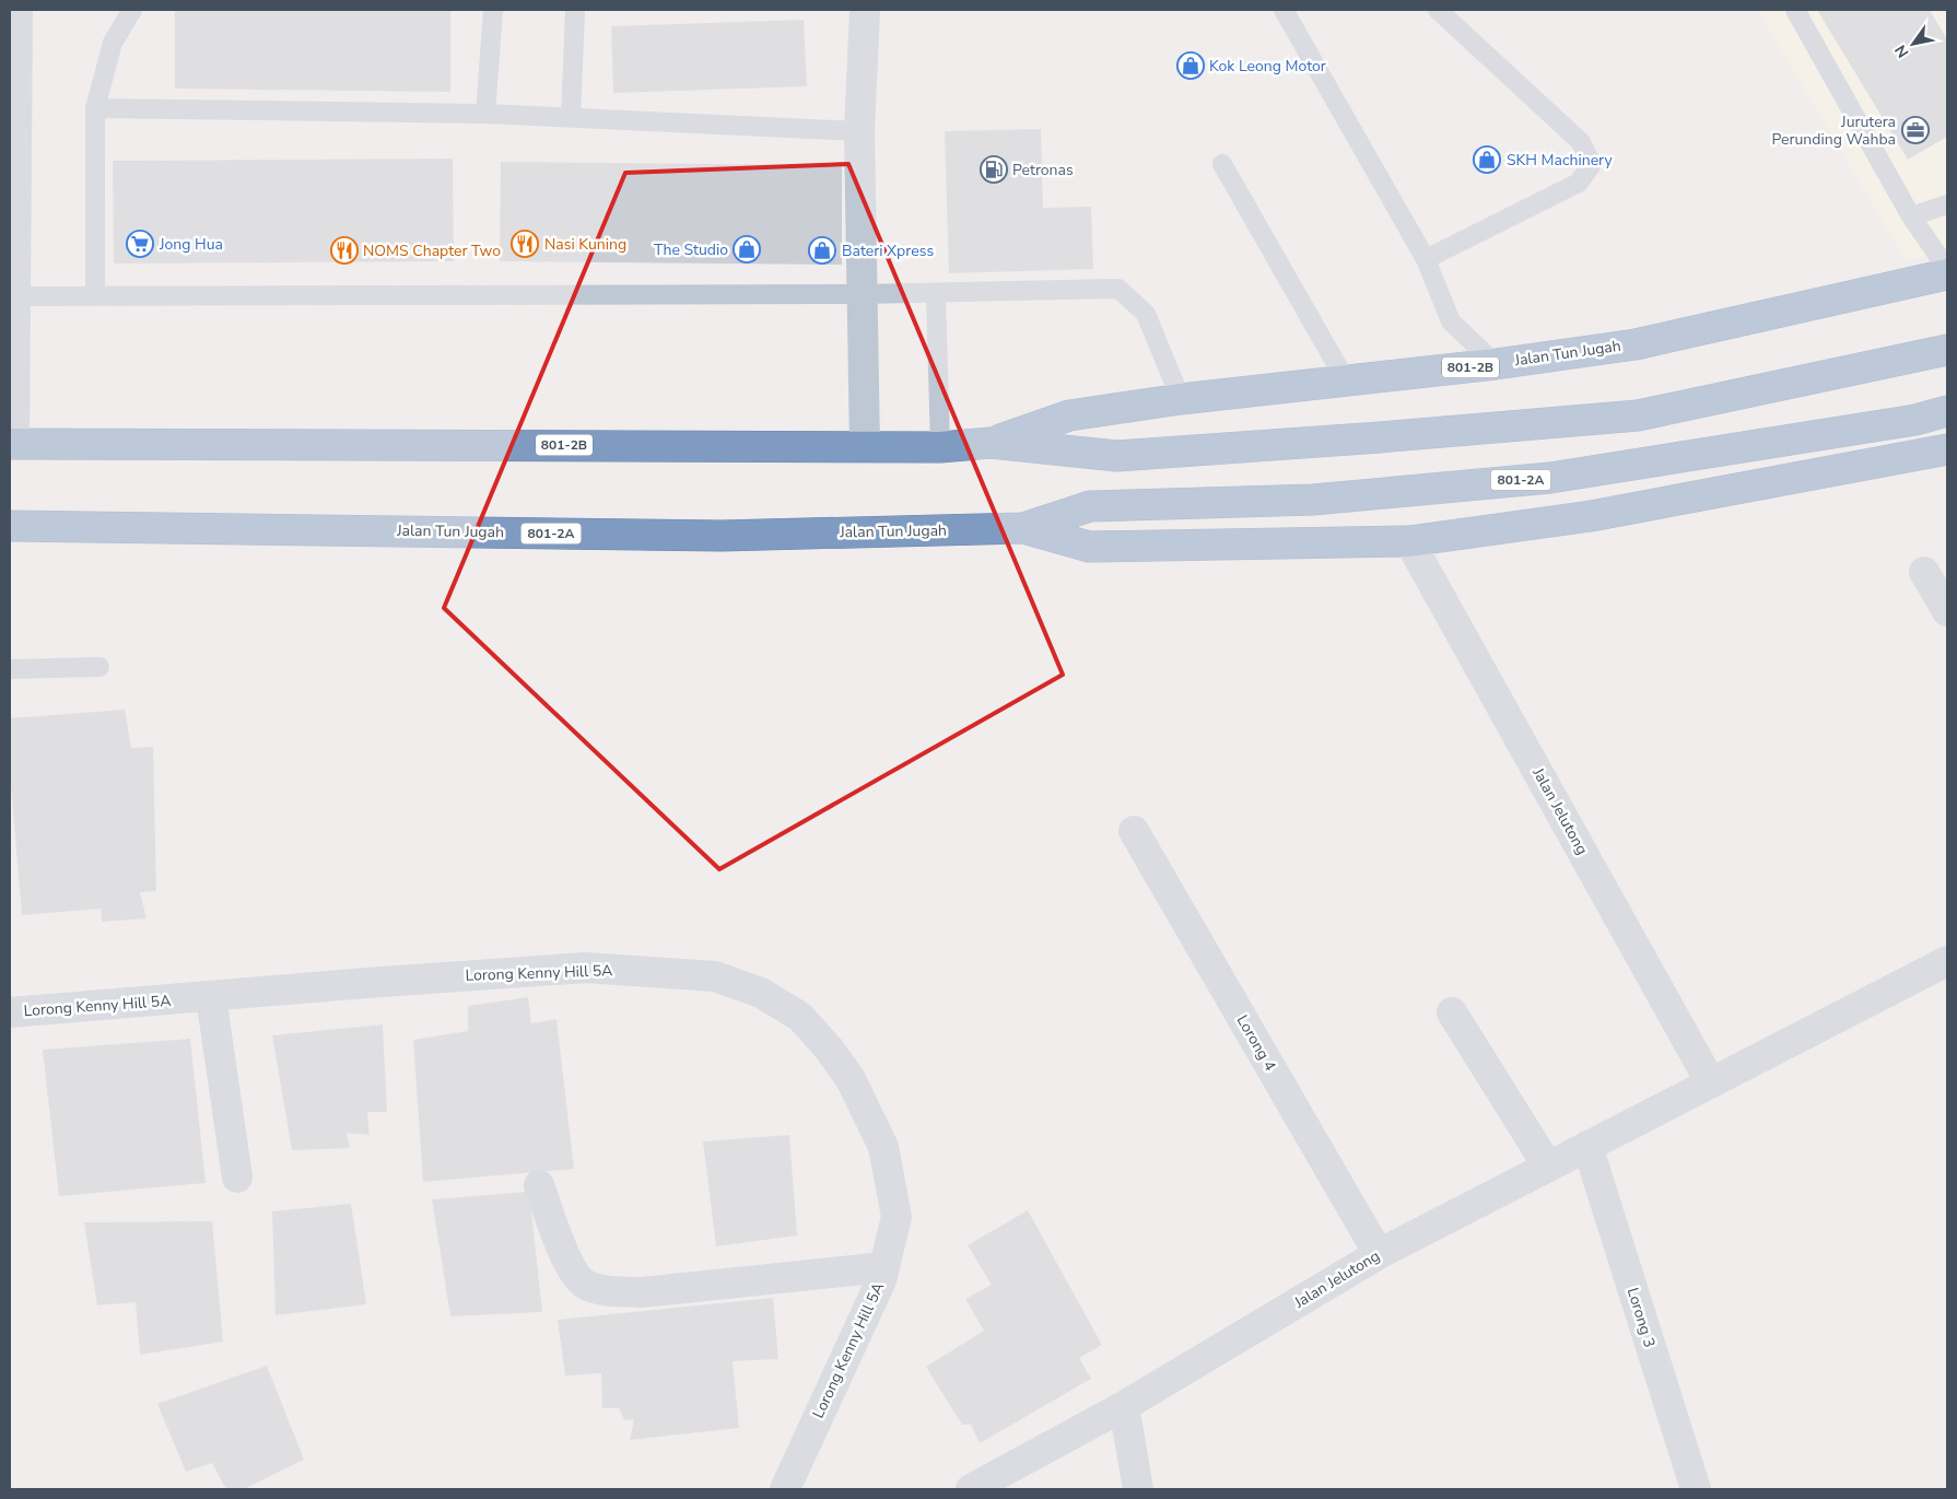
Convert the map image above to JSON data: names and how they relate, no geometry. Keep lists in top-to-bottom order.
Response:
{
  "streets": {
    "highway": ["Jalan Tun Jugah", "801-2B", "801-2A"],
    "street": [
      "Jalan Jelutong",
      "Lorong Kenny Hill 5A",
      "Lorong 4",
      "Lorong 3"
    ]
  },
  "crossings": [
    ["Jalan Tun Jugah", "Jalan Jelutong"],
    ["Jalan Jelutong", "Lorong 4"],
    ["Jalan Jelutong", "Lorong 3"]
  ],
  "places": {
    "shop": [
      "Kok Leong Motor",
      "SKH Machinery",
      "The Studio",
      "Bateri Xpress"
    ],
    "office": ["Jurutera Perunding Wahba"],
    "fuel station": ["Petronas"],
    "supermarket": ["Jong Hua"],
    "restaurant": ["Nasi Kuning", "NOMS Chapter Two"]
  },
  "north": "bottom left"
}
